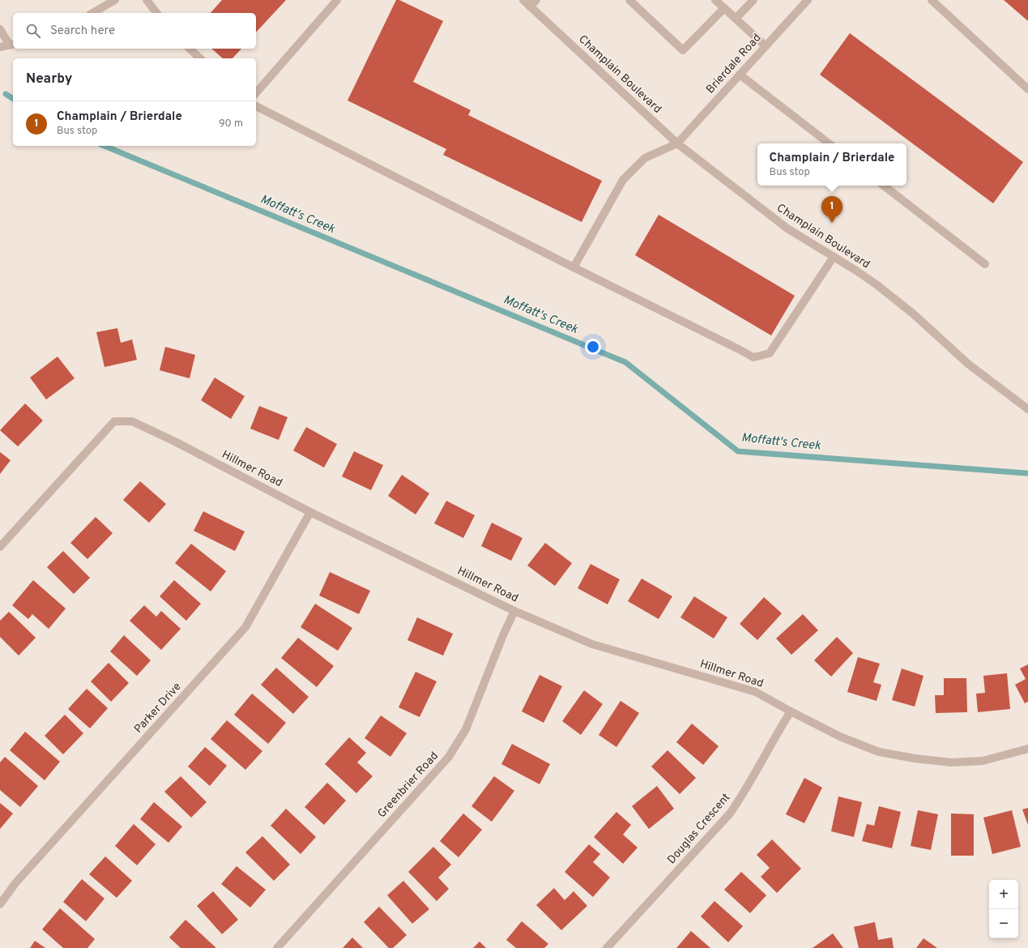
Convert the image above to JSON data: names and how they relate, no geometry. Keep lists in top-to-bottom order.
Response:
{
  "streets": {
    "street": [
      "Brierdale Road",
      "Champlain Boulevard",
      "Hillmer Road",
      "Parker Drive",
      "Greenbrier Road",
      "Douglas Crescent"
    ]
  },
  "crossings": [
    ["Brierdale Road", "Champlain Boulevard"],
    ["Hillmer Road", "Parker Drive"],
    ["Hillmer Road", "Greenbrier Road"],
    ["Hillmer Road", "Douglas Crescent"]
  ],
  "water": ["Moffatt's Creek"],
  "page": {
    "search": "Search here",
    "heading": "Nearby",
    "list": [
      {
        "mark": "1",
        "name": "Champlain / Brierdale",
        "note": "Bus stop",
        "value": "90 m"
      }
    ],
    "popup": ["Champlain / Brierdale", "Bus stop"],
    "pins": "1",
    "map_buttons": ["+", "−"]
  }
}
